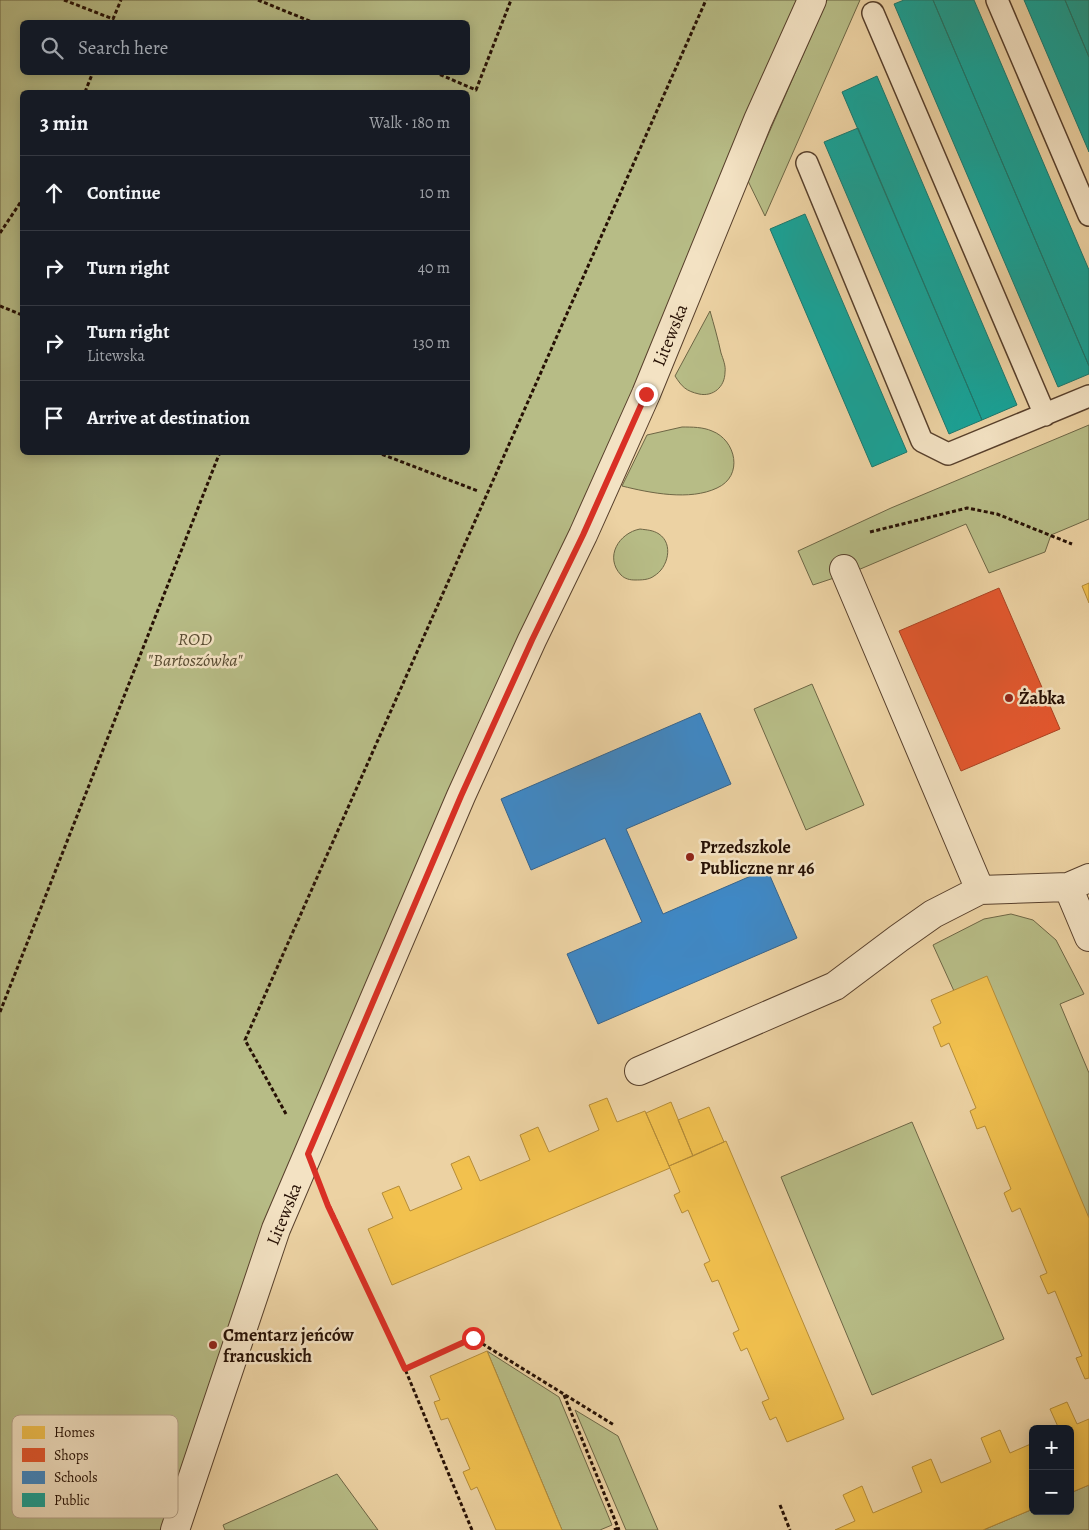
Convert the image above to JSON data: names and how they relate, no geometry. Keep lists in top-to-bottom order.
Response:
{
  "streets": {
    "street": ["Litewska"]
  },
  "parks": ["ROD \"Bartoszówka\""],
  "places": ["Żabka", "Przedszkole Publiczne nr 46", "Cmentarz jeńców francuskich"],
  "legend": [
    "Homes",
    "Shops",
    "Schools",
    "Public"
  ],
  "page": {
    "search": "Search here",
    "heading": ["3 min", "Walk · 180 m"],
    "list": [
      ["Continue", "10 m"],
      ["Turn right", "40 m"],
      ["Turn right", "Litewska", "130 m"],
      "Arrive at destination"
    ],
    "map_buttons": ["+", "−"]
  }
}
